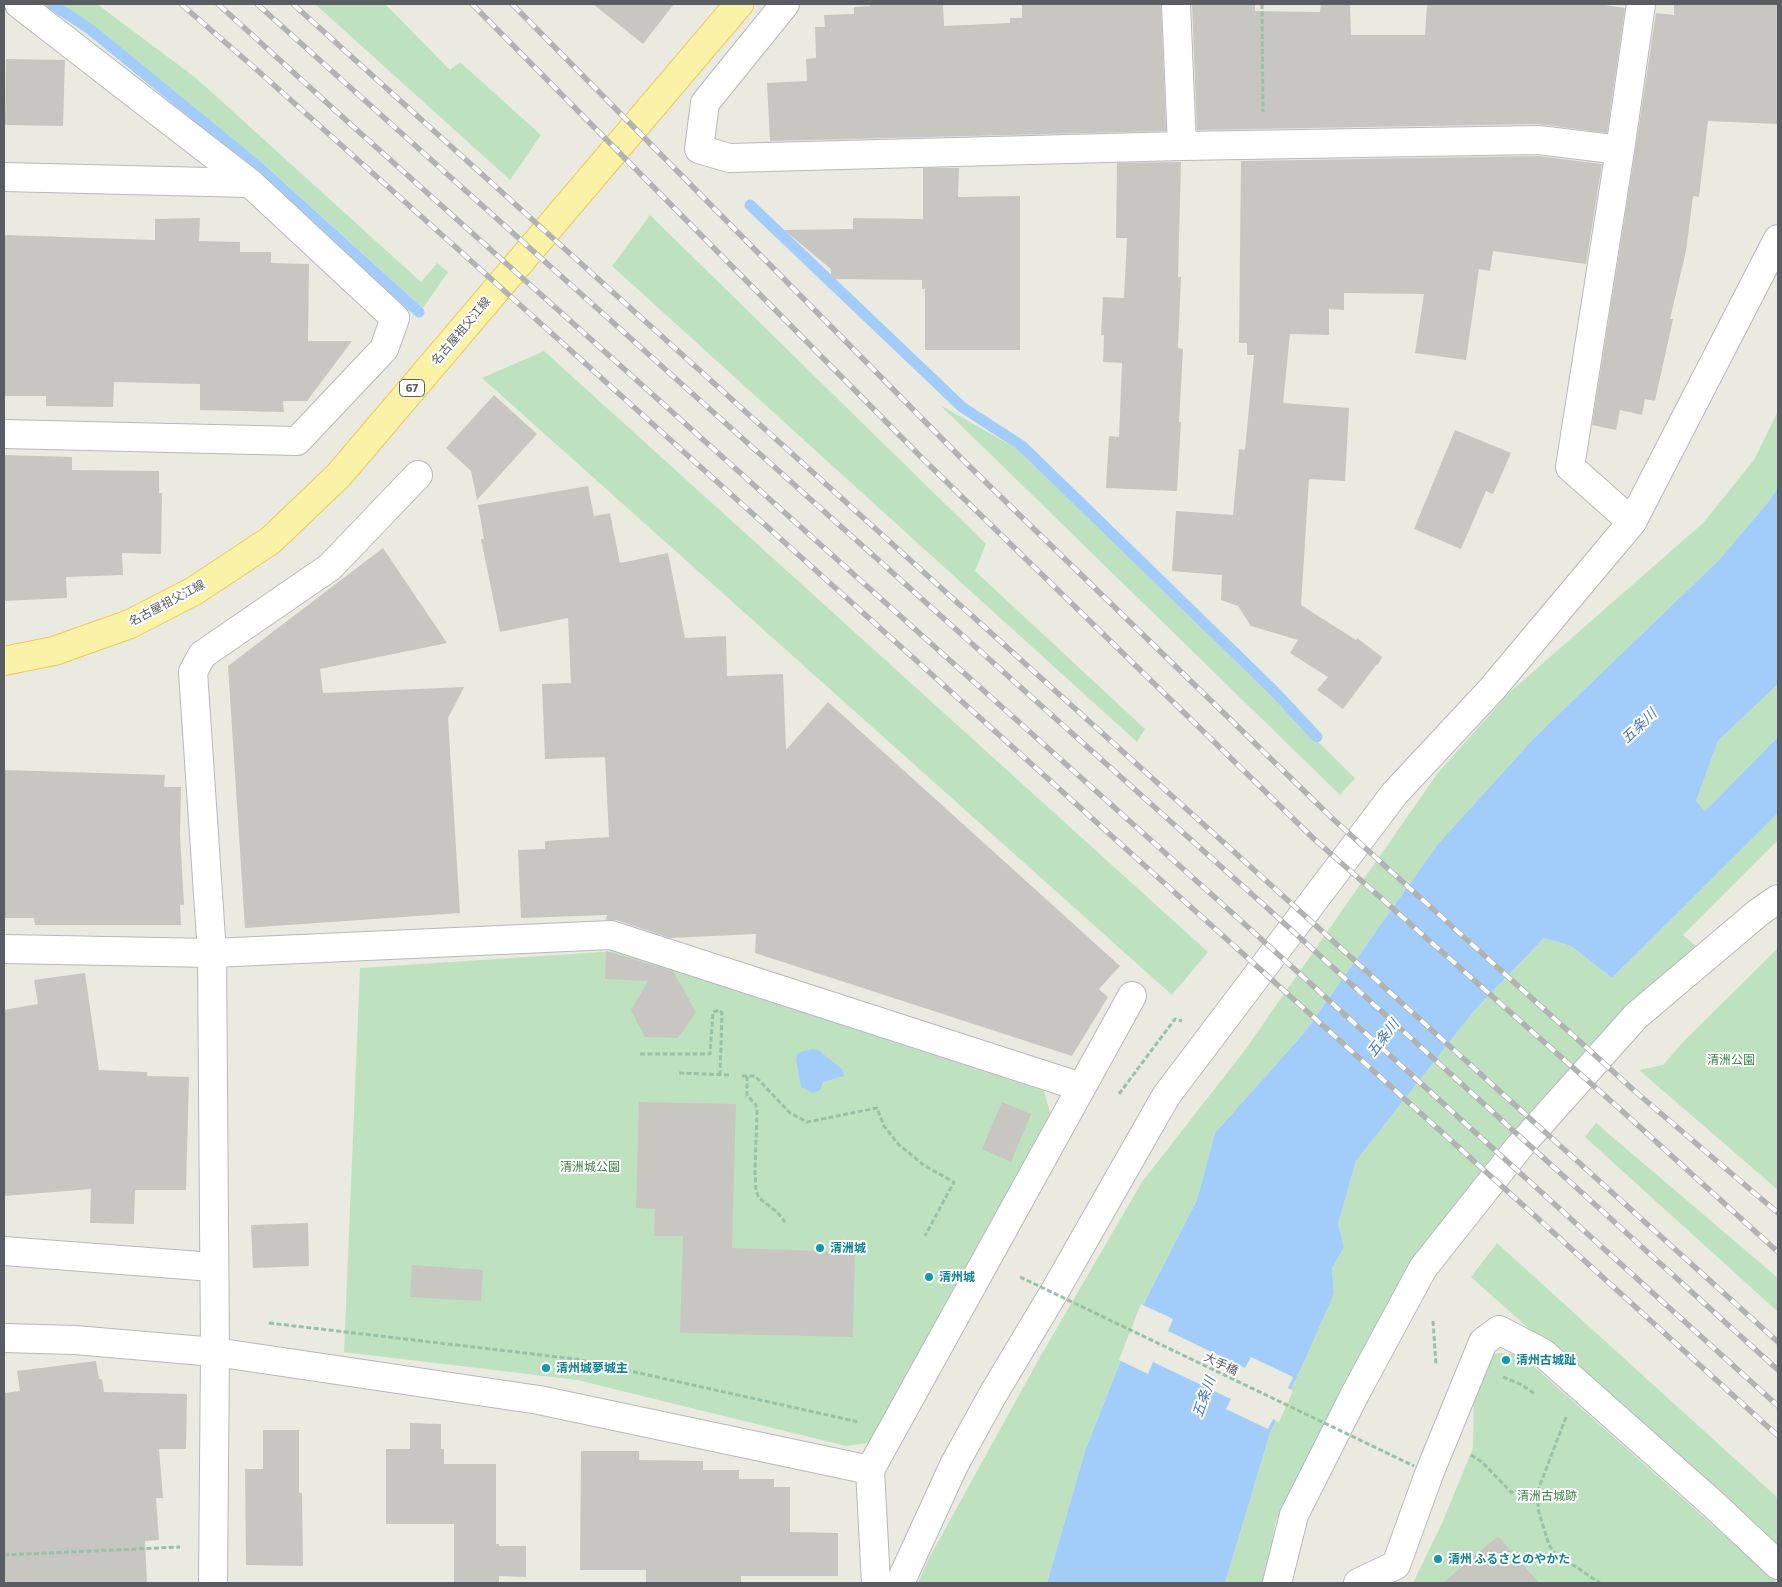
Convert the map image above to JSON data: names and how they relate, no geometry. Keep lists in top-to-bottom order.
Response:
{
  "streets": {
    "main road": ["名古屋祖父江線", "67"],
    "path": ["大手橋"]
  },
  "water": ["五条川"],
  "parks": ["清洲公園", "清洲城公園", "清洲古城跡"],
  "places": [
    "清洲城",
    "清州城",
    "清州古城趾",
    "清州城夢城主",
    "清州 ふるさとのやかた"
  ]
}
